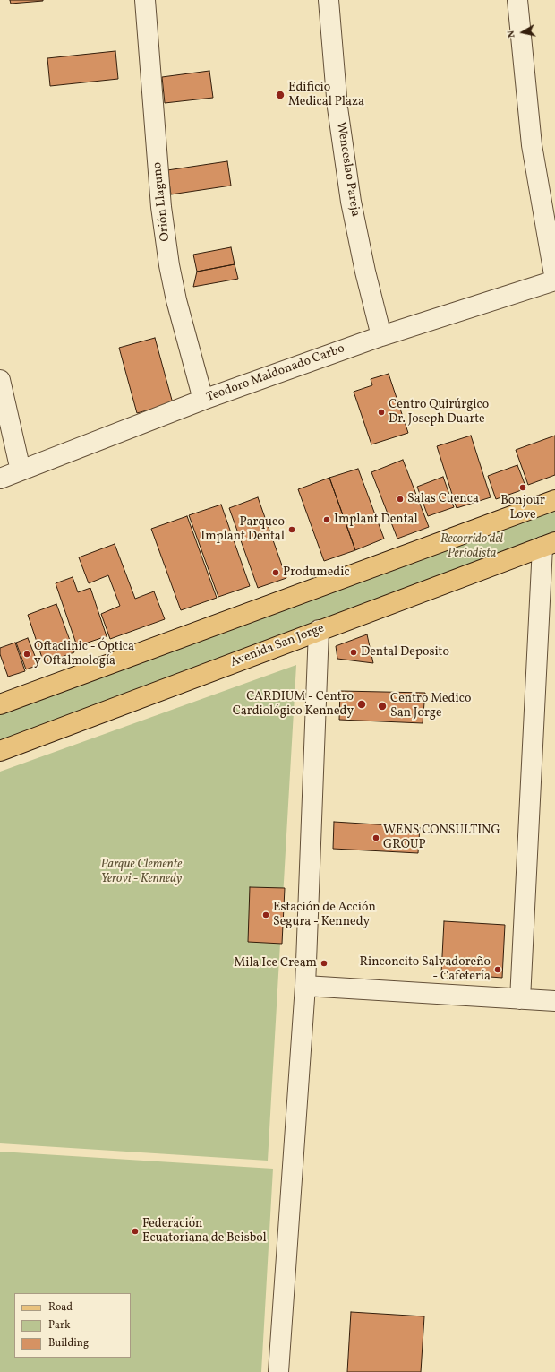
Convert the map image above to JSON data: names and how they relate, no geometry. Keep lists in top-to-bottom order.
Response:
{
  "streets": {
    "main road": ["Avenida San Jorge"],
    "street": ["Wenceslao Pareja", "Orión Llaguno", "Teodoro Maldonado Carbo"]
  },
  "crossings": [
    ["Wenceslao Pareja", "Teodoro Maldonado Carbo"],
    ["Orión Llaguno", "Teodoro Maldonado Carbo"]
  ],
  "parks": ["Recorrido del Periodista", "Parque Clemente Yerovi - Kennedy"],
  "places": [
    "Edificio Medical Plaza",
    "Centro Quirúrgico Dr. Joseph Duarte",
    "Bonjour Love",
    "Salas Cuenca",
    "Implant Dental",
    "Parqueo Implant Dental",
    "Produmedic",
    "Dental Deposito",
    "Oftaclinic - Óptica y Oftalmología",
    "CARDIUM - Centro Cardiológico Kennedy",
    "Centro Medico San Jorge",
    "WENS CONSULTING GROUP",
    "Estación de Acción Segura - Kennedy",
    "Mila Ice Cream",
    "Rinconcito Salvadoreño - Cafetería",
    "Federación Ecuatoriana de Beisbol"
  ],
  "legend": ["Road", "Park", "Building"],
  "north": "left"
}
